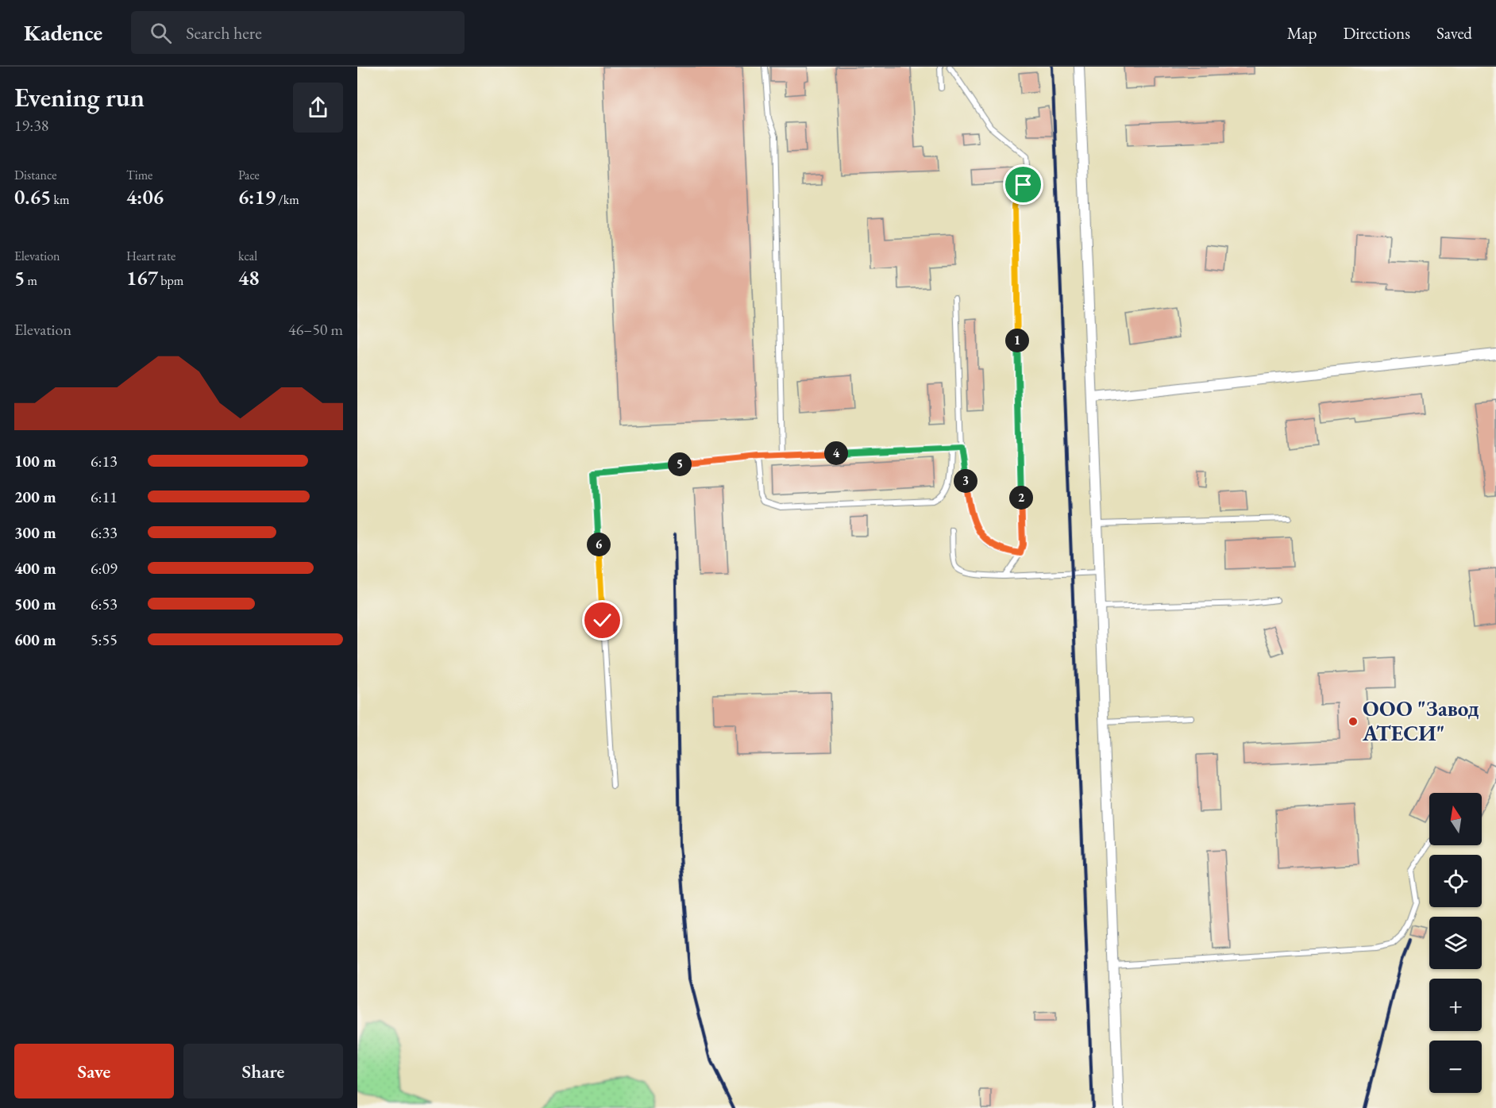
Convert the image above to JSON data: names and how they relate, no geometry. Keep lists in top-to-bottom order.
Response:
{
  "places": ["ООО \"Завод АТЕСИ\""],
  "north": "top",
  "page": {
    "header": "Kadence",
    "search": "Search here",
    "nav": ["Map", "Directions", "Saved"],
    "heading": ["Evening run", "19:38"],
    "stats": [
      ["Distance", "0.65 km"],
      ["Time", "4:06"],
      ["Pace", "6:19 /km"],
      ["Elevation", "5 m"],
      ["Heart rate", "167 bpm"],
      ["kcal", "48"]
    ],
    "chart": ["Elevation", "46–50 m"],
    "pins": [
      "1",
      "4",
      "5",
      "3",
      "2",
      "6"
    ],
    "list": [
      {
        "name": "100 m",
        "note": "6:13"
      },
      {
        "name": "200 m",
        "note": "6:11"
      },
      {
        "name": "300 m",
        "note": "6:33"
      },
      {
        "name": "400 m",
        "note": "6:09"
      },
      {
        "name": "500 m",
        "note": "6:53"
      },
      {
        "name": "600 m",
        "note": "5:55"
      }
    ],
    "map_buttons": ["+", "−"],
    "buttons": ["Save", "Share"]
  }
}
